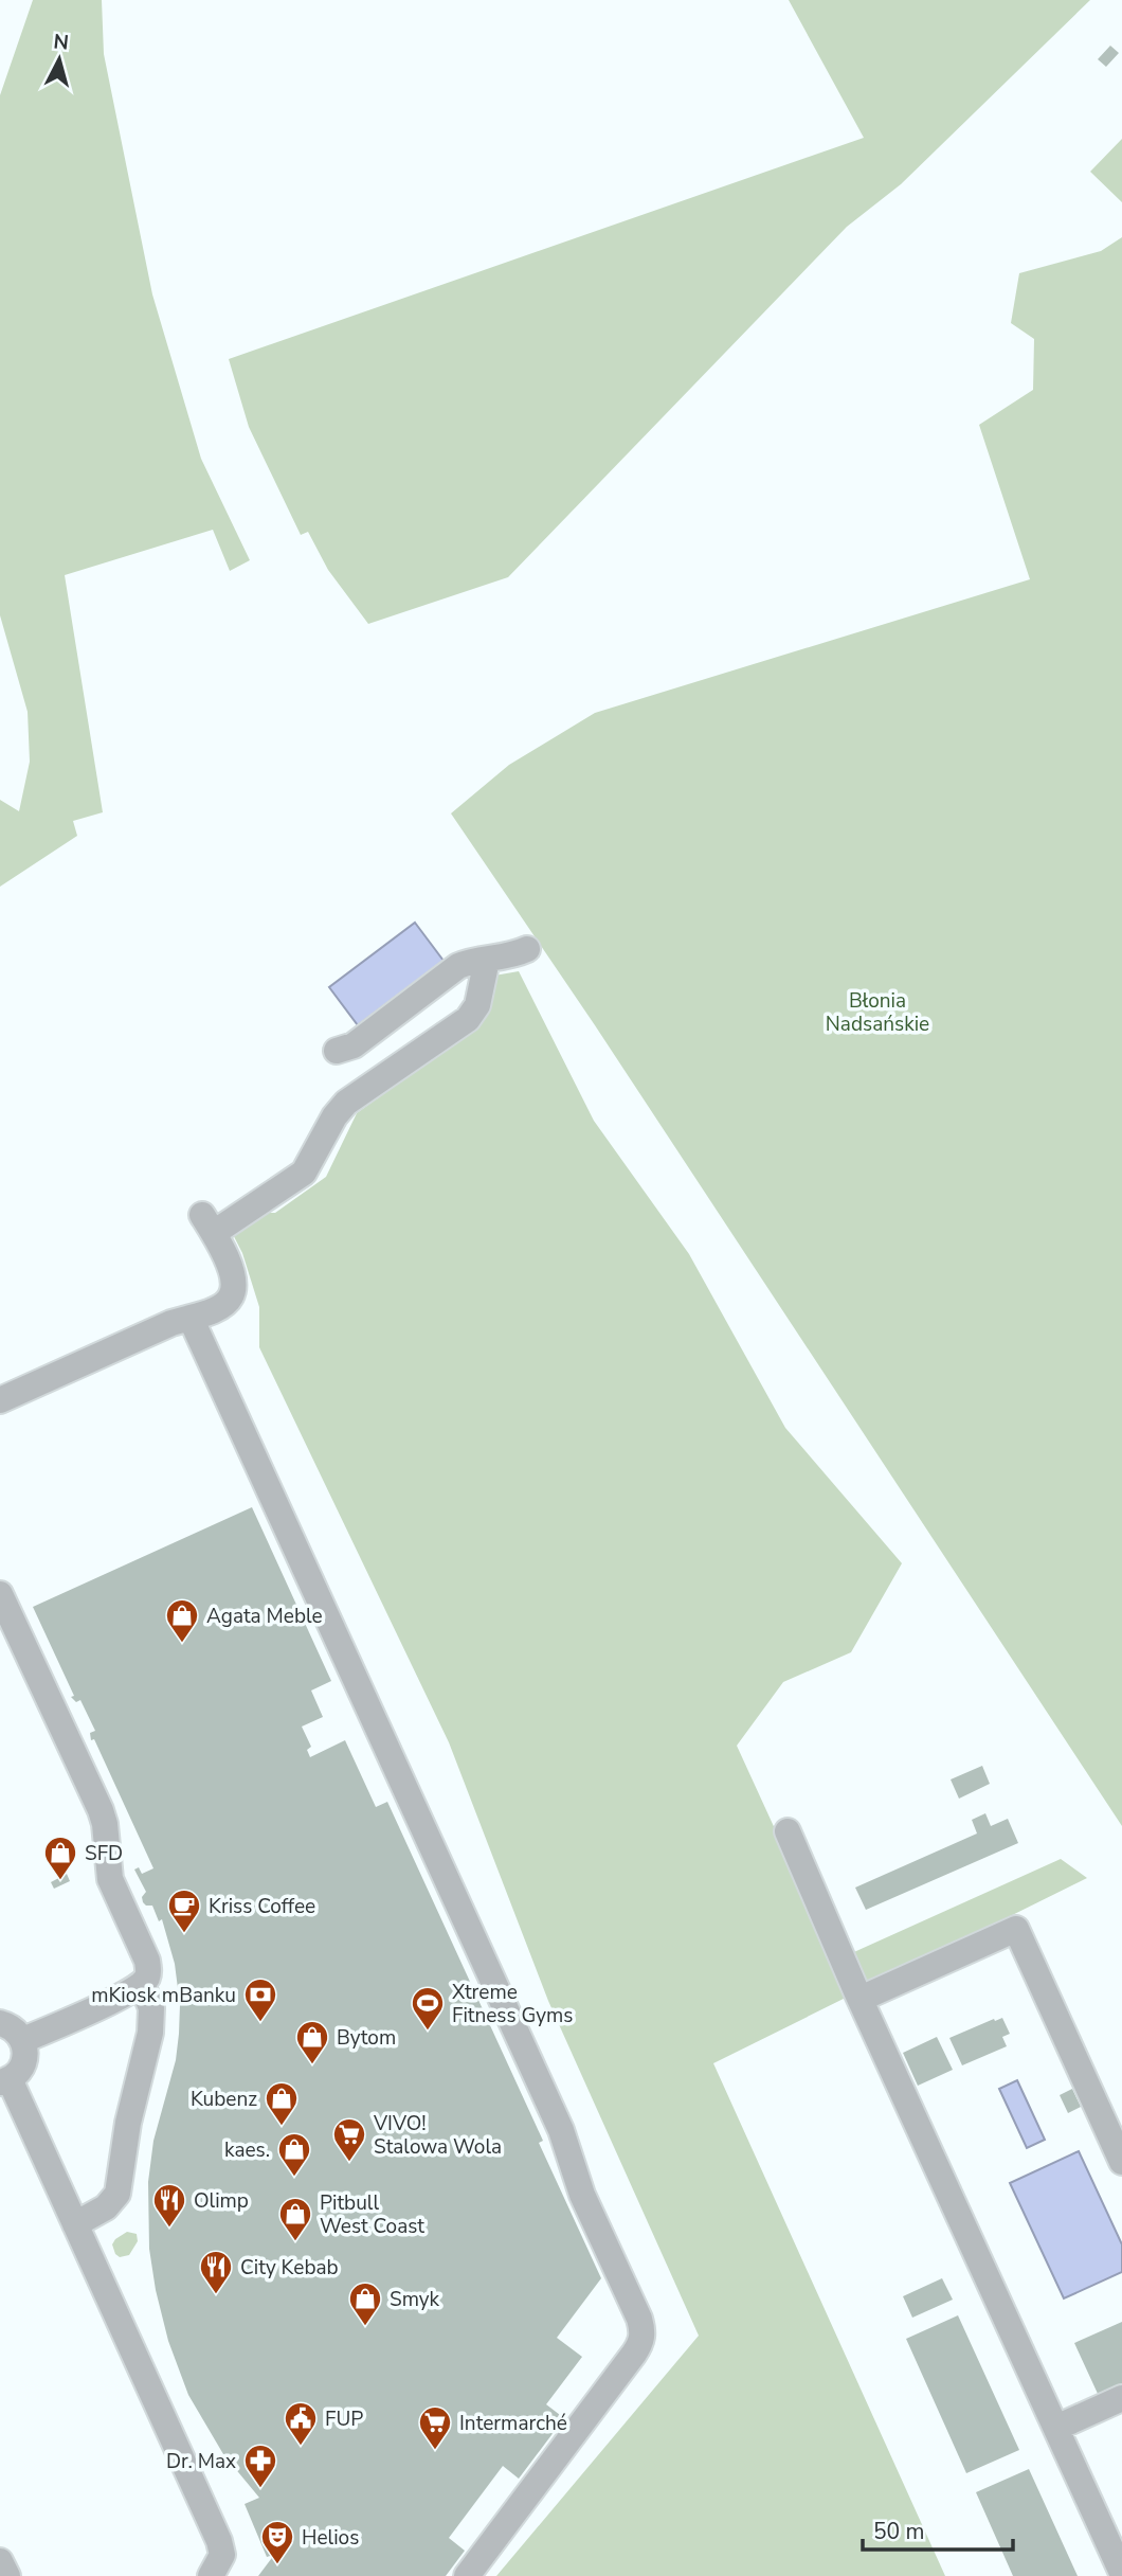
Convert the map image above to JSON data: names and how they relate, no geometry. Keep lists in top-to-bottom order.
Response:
{
  "parks": ["Błonia Nadsańskie"],
  "places": {
    "shop": [
      "Agata Meble",
      "SFD",
      "Bytom",
      "Kubenz",
      "kaes.",
      "Pitbull West Coast",
      "Smyk"
    ],
    "cafe": ["Kriss Coffee"],
    "bank": ["mKiosk mBanku"],
    "sports": ["Xtreme Fitness Gyms"],
    "supermarket": ["VIVO! Stalowa Wola", "Intermarché"],
    "restaurant": ["Olimp", "City Kebab"],
    "public building": ["FUP"],
    "pharmacy": ["Dr. Max"],
    "theatre": ["Helios"]
  },
  "scale_bar": "50 m",
  "north": "top"
}
